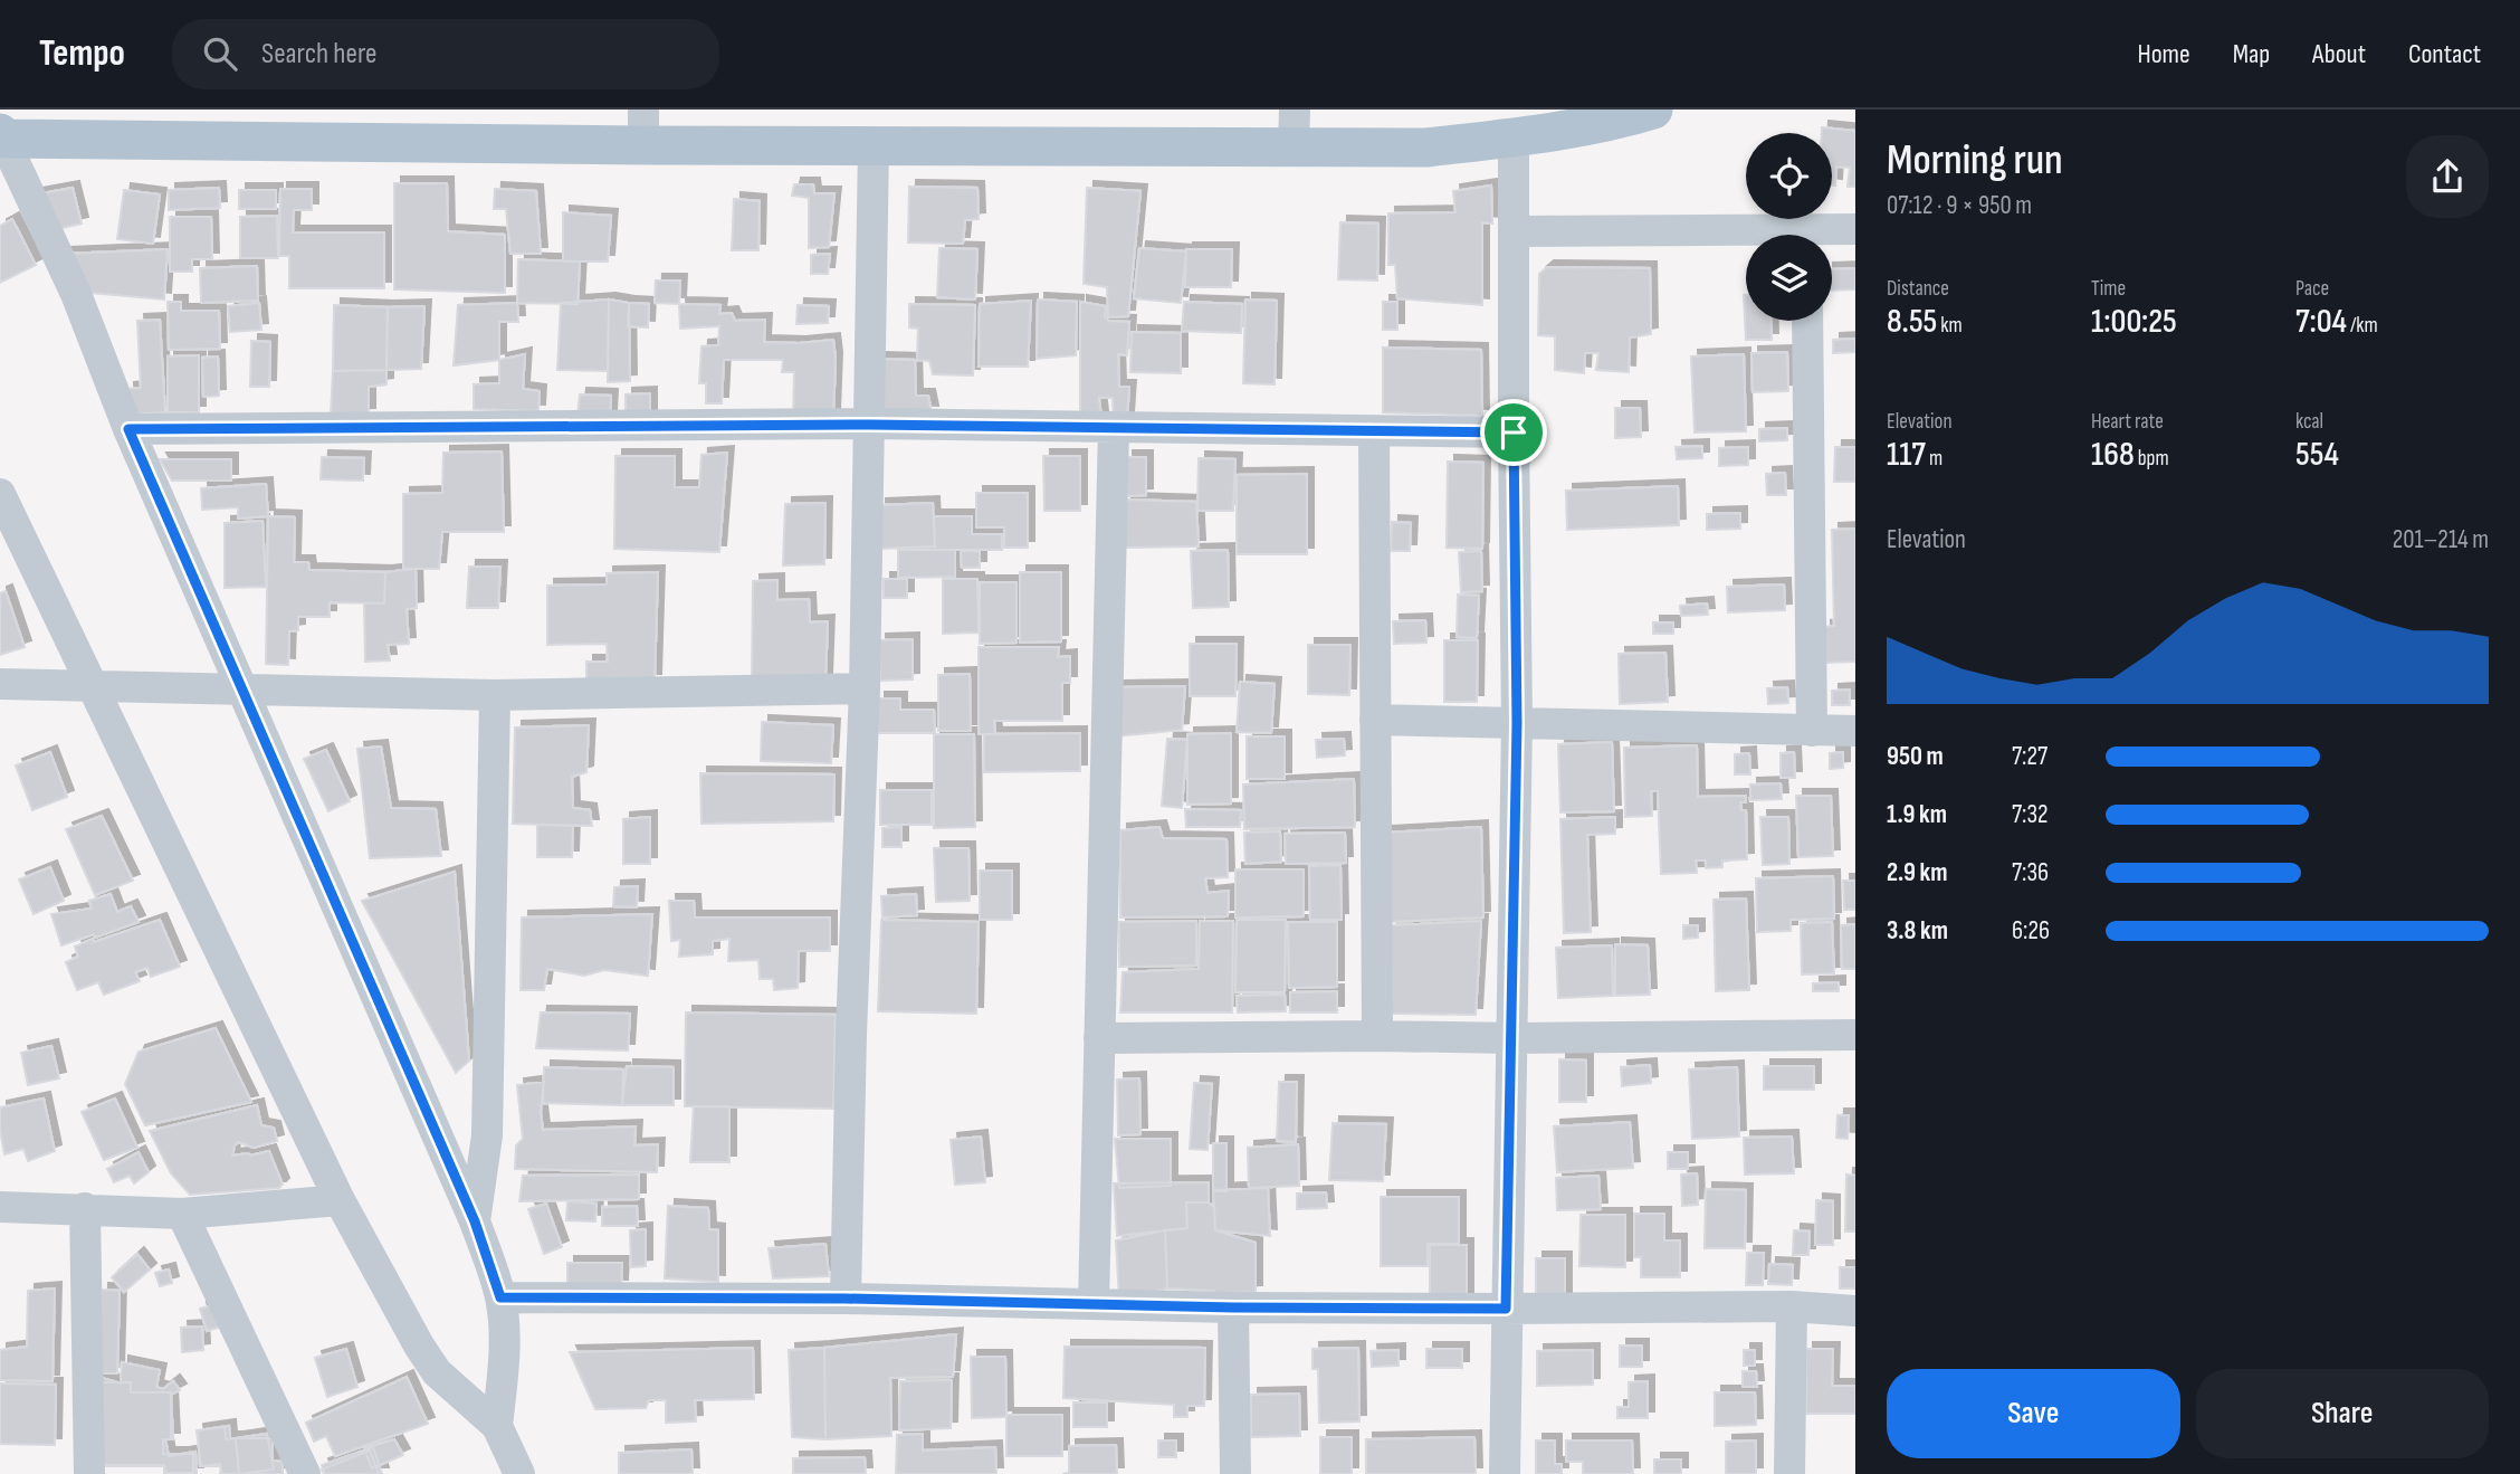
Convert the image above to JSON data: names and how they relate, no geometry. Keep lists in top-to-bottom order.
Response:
{
  "page": {
    "header": "Tempo",
    "search": "Search here",
    "nav": [
      "Home",
      "Map",
      "About",
      "Contact"
    ],
    "heading": ["Morning run", "07:12 · 9 × 950 m"],
    "stats": [
      ["Distance", "8.55 km"],
      ["Time", "1:00:25"],
      ["Pace", "7:04 /km"],
      ["Elevation", "117 m"],
      ["Heart rate", "168 bpm"],
      ["kcal", "554"]
    ],
    "chart": ["Elevation", "201–214 m"],
    "list": [
      {
        "name": "950 m",
        "note": "7:27"
      },
      {
        "name": "1.9 km",
        "note": "7:32"
      },
      {
        "name": "2.9 km",
        "note": "7:36"
      },
      {
        "name": "3.8 km",
        "note": "6:26"
      }
    ],
    "buttons": ["Save", "Share"]
  }
}
